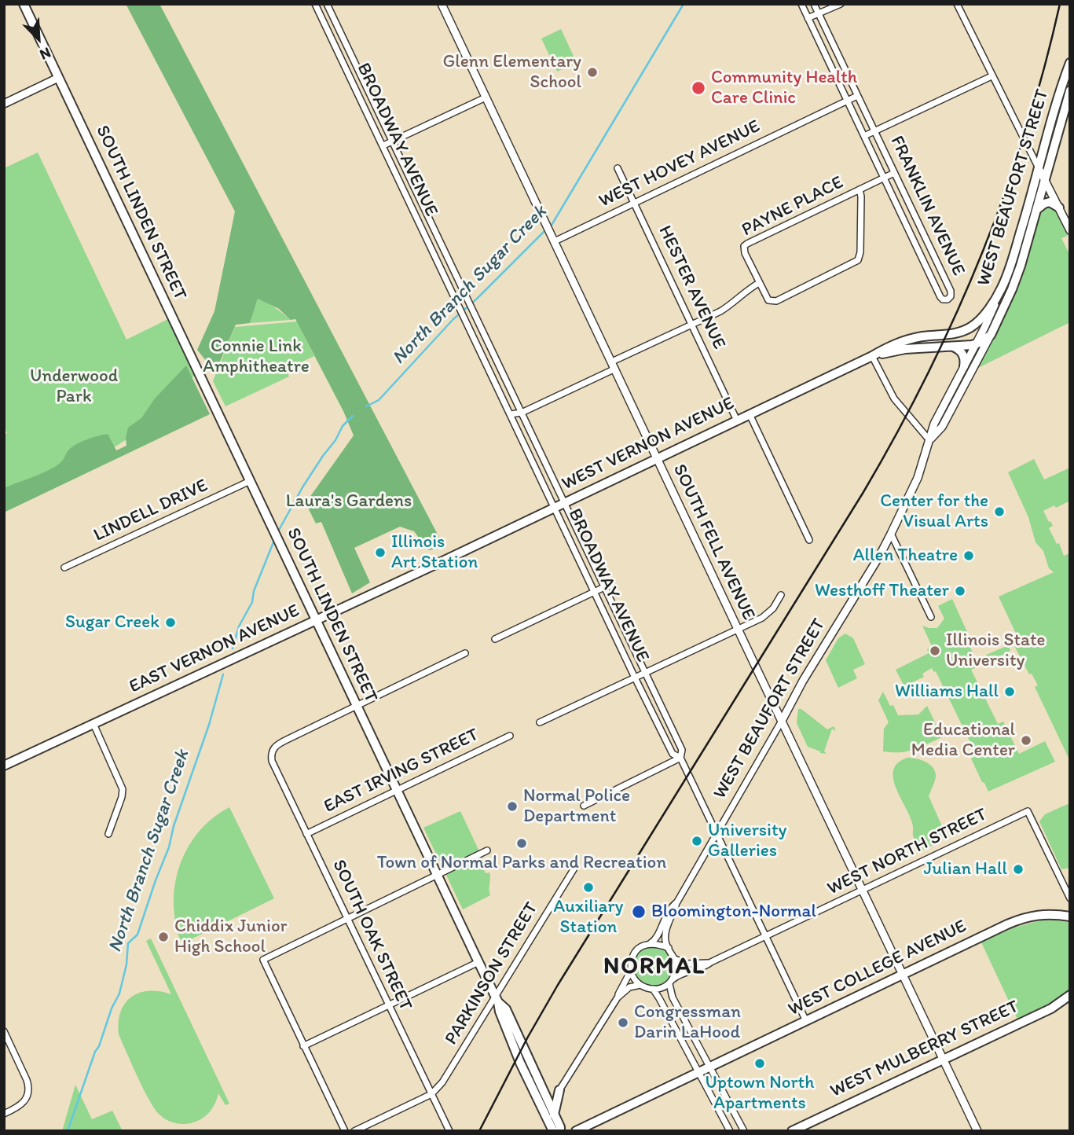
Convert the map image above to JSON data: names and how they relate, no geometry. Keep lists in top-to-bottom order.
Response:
{
  "streets": {
    "main road": [
      "WEST BEAUFORT STREET",
      "SOUTH LINDEN STREET",
      "WEST VERNON AVENUE",
      "EAST VERNON AVENUE",
      "WEST COLLEGE AVENUE",
      "WEST MULBERRY STREET"
    ],
    "street": [
      "BROADWAY AVENUE",
      "WEST HOVEY AVENUE",
      "FRANKLIN AVENUE",
      "PAYNE PLACE",
      "HESTER AVENUE",
      "LINDELL DRIVE",
      "SOUTH FELL AVENUE",
      "EAST IRVING STREET",
      "WEST NORTH STREET",
      "SOUTH OAK STREET",
      "PARKINSON STREET"
    ]
  },
  "crossings": [
    ["BROADWAY AVENUE", "WEST BEAUFORT STREET"],
    ["BROADWAY AVENUE", "WEST VERNON AVENUE"],
    ["BROADWAY AVENUE", "WEST NORTH STREET"],
    ["BROADWAY AVENUE", "WEST COLLEGE AVENUE"],
    ["WEST HOVEY AVENUE", "FRANKLIN AVENUE"],
    ["WEST HOVEY AVENUE", "HESTER AVENUE"],
    ["WEST HOVEY AVENUE", "SOUTH FELL AVENUE"],
    ["WEST BEAUFORT STREET", "WEST VERNON AVENUE"],
    ["WEST BEAUFORT STREET", "SOUTH FELL AVENUE"],
    ["WEST BEAUFORT STREET", "WEST NORTH STREET"],
    ["FRANKLIN AVENUE", "PAYNE PLACE"],
    ["SOUTH LINDEN STREET", "LINDELL DRIVE"],
    ["SOUTH LINDEN STREET", "EAST VERNON AVENUE"],
    ["SOUTH LINDEN STREET", "EAST IRVING STREET"],
    ["SOUTH LINDEN STREET", "SOUTH OAK STREET"],
    ["SOUTH LINDEN STREET", "PARKINSON STREET"],
    ["HESTER AVENUE", "WEST VERNON AVENUE"],
    ["WEST VERNON AVENUE", "SOUTH FELL AVENUE"],
    ["WEST VERNON AVENUE", "EAST VERNON AVENUE"],
    ["SOUTH FELL AVENUE", "WEST NORTH STREET"],
    ["SOUTH FELL AVENUE", "WEST COLLEGE AVENUE"],
    ["SOUTH FELL AVENUE", "WEST MULBERRY STREET"],
    ["EAST IRVING STREET", "SOUTH OAK STREET"],
    ["SOUTH OAK STREET", "PARKINSON STREET"]
  ],
  "districts": ["NORMAL"],
  "water": ["North Branch Sugar Creek"],
  "parks": ["Connie Link Amphitheatre", "Underwood Park", "Laura's Gardens"],
  "places": [
    "Glenn Elementary School",
    "Community Health Care Clinic",
    "Center for the Visual Arts",
    "Illinois Art Station",
    "Allen Theatre",
    "Westhoff Theater",
    "Sugar Creek",
    "Illinois State University",
    "Williams Hall",
    "Educational Media Center",
    "Normal Police Department",
    "University Galleries",
    "Town of Normal Parks and Recreation",
    "Julian Hall",
    "Auxiliary Station",
    "Bloomington-Normal",
    "Chiddix Junior High School",
    "Congressman Darin LaHood",
    "Uptown North Apartments"
  ],
  "north": "bottom right"
}
